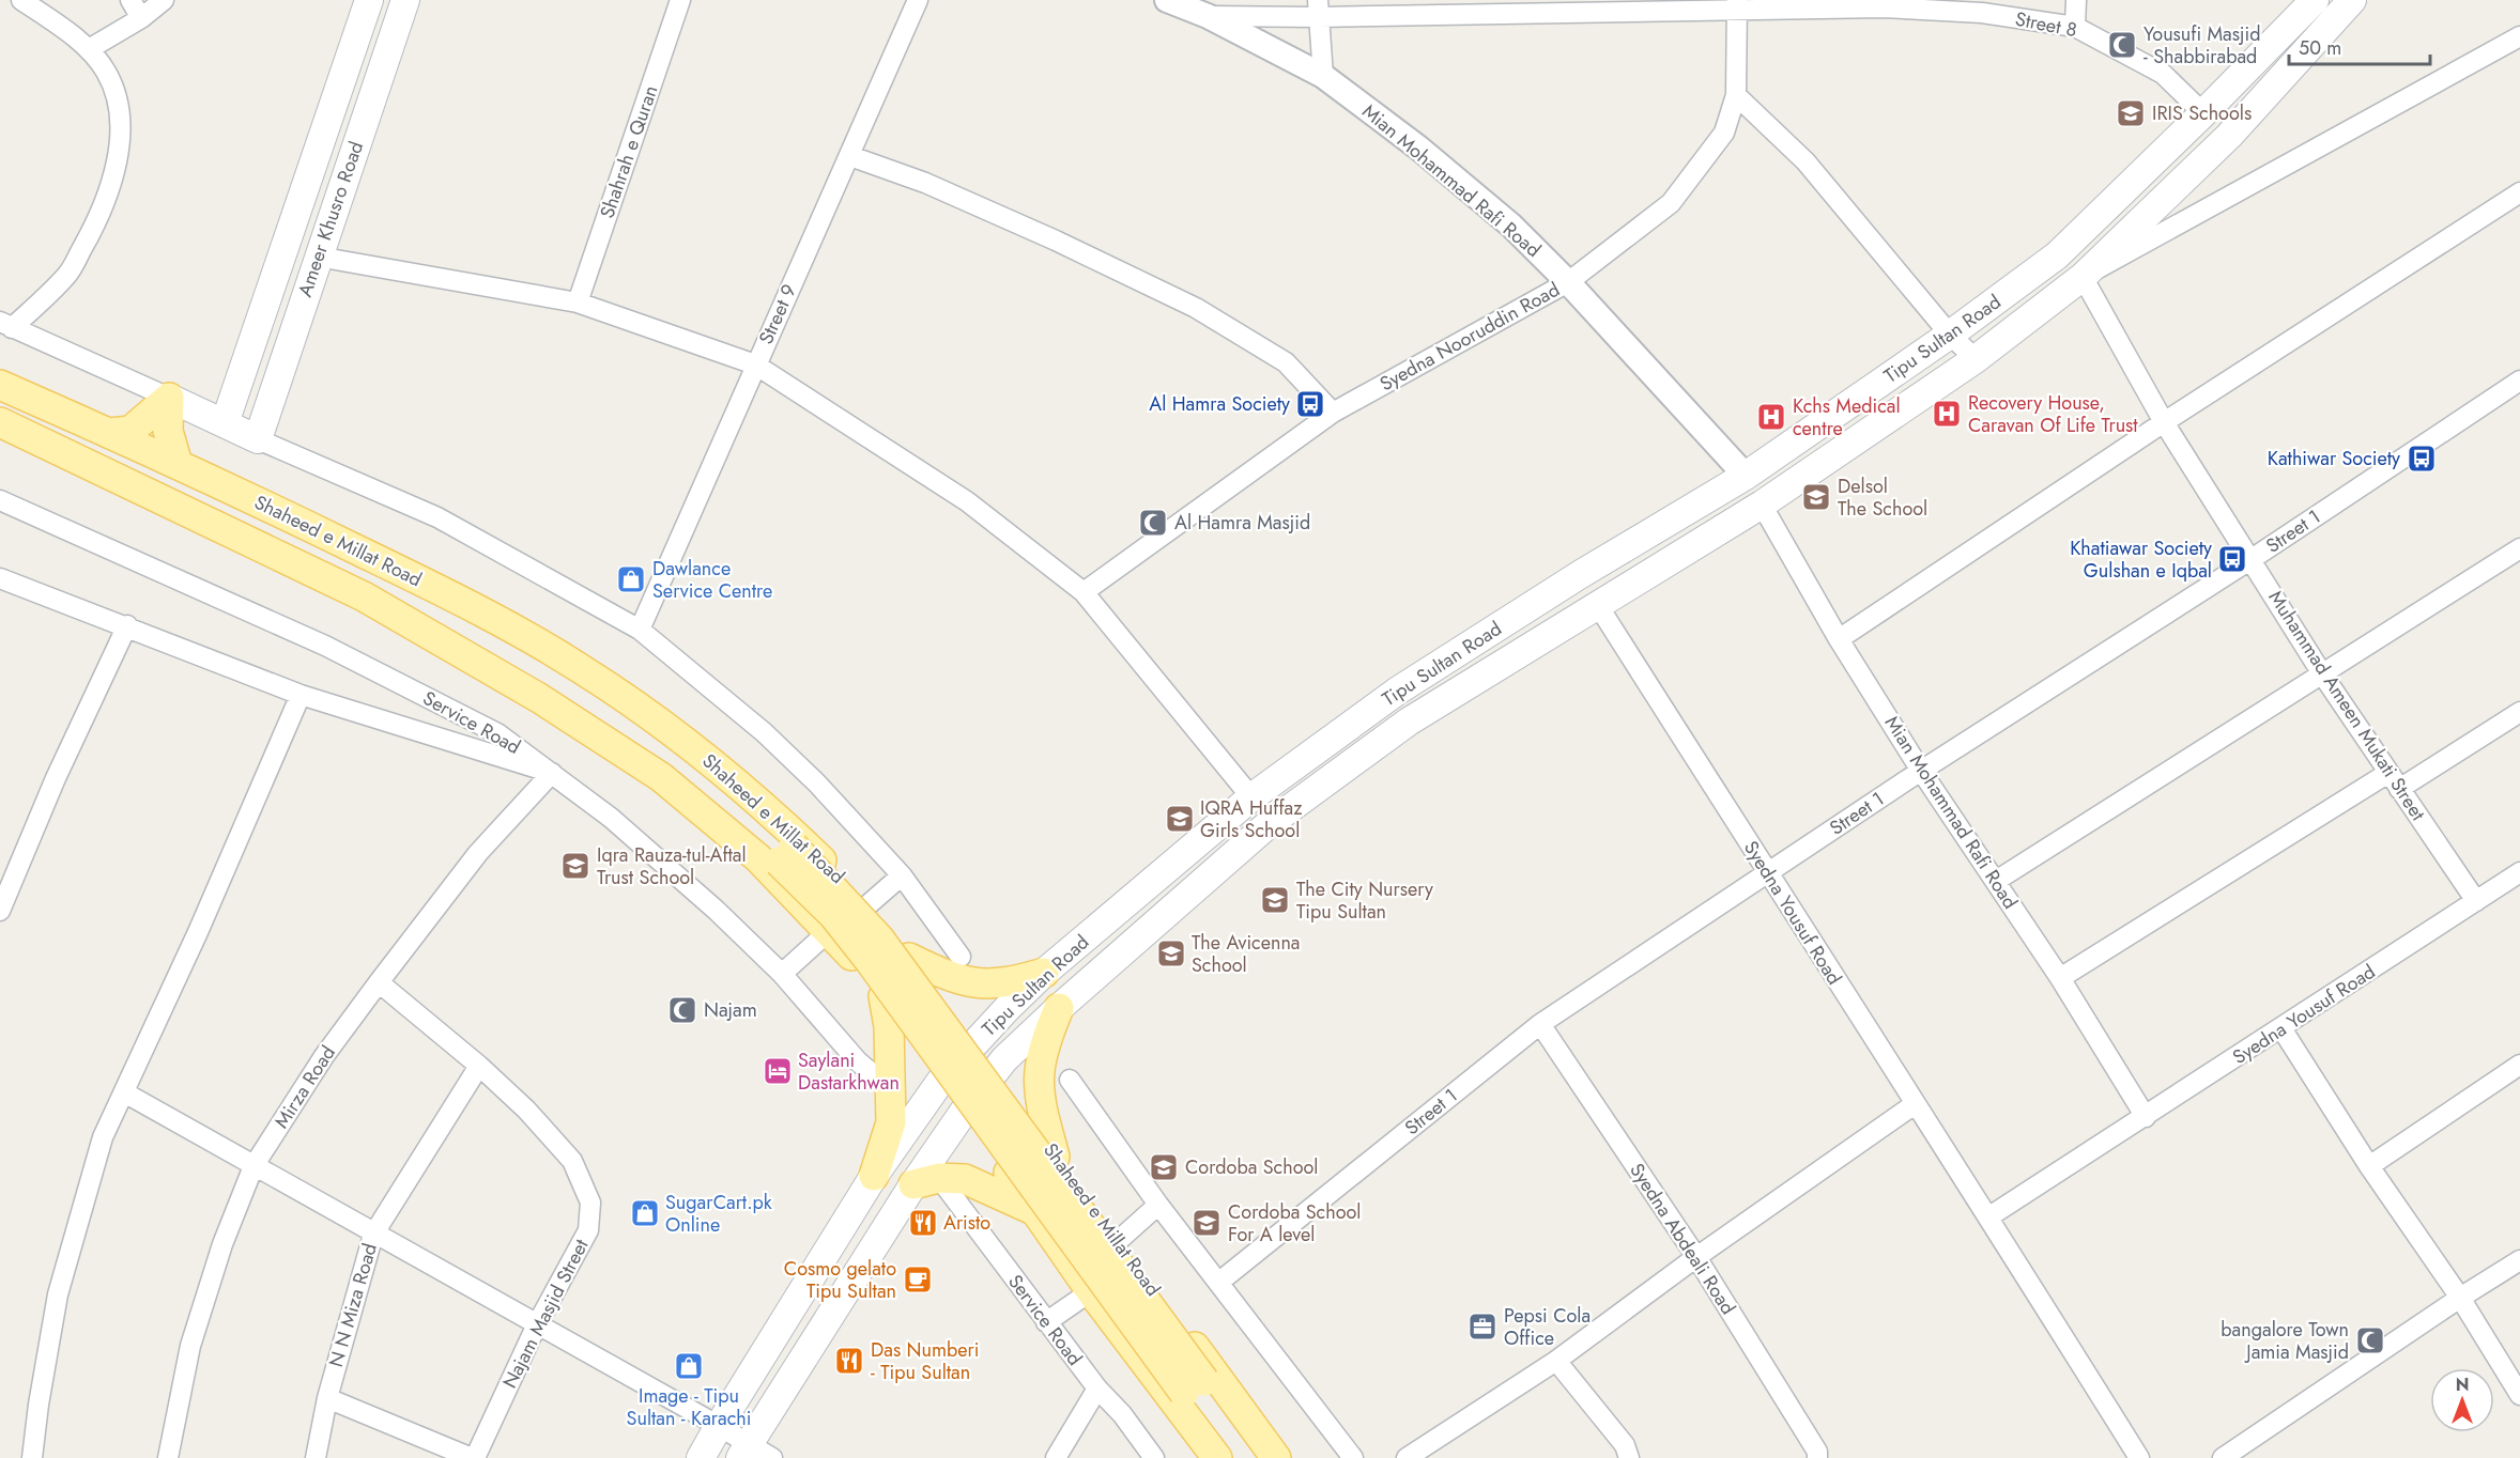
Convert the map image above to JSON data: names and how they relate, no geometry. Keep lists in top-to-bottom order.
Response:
{
  "streets": {
    "main road": ["Ameer Khusro Road", "Tipu Sultan Road", "Shaheed e Millat Road"],
    "street": [
      "Street 8",
      "Shahrah e Quran",
      "Mian Mohammad Rafi Road",
      "Street 9",
      "Syedna Nooruddin Road",
      "Street 1",
      "Muhammad Ameen Mukati Street",
      "Service Road",
      "Syedna Yousuf Road",
      "Mirza Road",
      "Syedna Abdeali Road",
      "N N Miza Road",
      "Najam Masjid Street"
    ]
  },
  "crossings": [
    ["Street 8", "Mian Mohammad Rafi Road"],
    ["Street 8", "Syedna Nooruddin Road"],
    ["Street 8", "Tipu Sultan Road"],
    ["Mian Mohammad Rafi Road", "Syedna Nooruddin Road"],
    ["Mian Mohammad Rafi Road", "Tipu Sultan Road"],
    ["Mian Mohammad Rafi Road", "Street 1"],
    ["Mian Mohammad Rafi Road", "Syedna Yousuf Road"],
    ["Tipu Sultan Road", "Shaheed e Millat Road"],
    ["Tipu Sultan Road", "Muhammad Ameen Mukati Street"],
    ["Tipu Sultan Road", "Service Road"],
    ["Tipu Sultan Road", "Syedna Yousuf Road"],
    ["Street 1", "Muhammad Ameen Mukati Street"],
    ["Street 1", "Syedna Yousuf Road"],
    ["Street 1", "Syedna Abdeali Road"],
    ["Muhammad Ameen Mukati Street", "Syedna Yousuf Road"],
    ["Service Road", "Mirza Road"],
    ["Mirza Road", "Najam Masjid Street"],
    ["N N Miza Road", "Najam Masjid Street"]
  ],
  "places": {
    "mosque": [
      "Yousufi Masjid - Shabbirabad",
      "Al Hamra Masjid",
      "Najam",
      "bangalore Town Jamia Masjid"
    ],
    "school or university": [
      "IRIS Schools",
      "Delsol The School",
      "IQRA Huffaz Girls School",
      "Iqra Rauza-tul-Aftal Trust School",
      "The City Nursery Tipu Sultan",
      "The Avicenna School",
      "Cordoba School",
      "Cordoba School For A level"
    ],
    "bus stop": ["Al Hamra Society", "Kathiwar Society", "Khatiawar Society Gulshan e Iqbal"],
    "hospital": ["Recovery House, Caravan Of Life Trust", "Kchs Medical centre"],
    "shop": ["Dawlance Service Centre", "SugarCart.pk Online", "Image - Tipu Sultan - Karachi"],
    "hotel": ["Saylani Dastarkhwan"],
    "restaurant": ["Aristo", "Das Numberi - Tipu Sultan"],
    "cafe": ["Cosmo gelato Tipu Sultan"],
    "office": ["Pepsi Cola Office"]
  },
  "scale_bar": "50 m",
  "north": "top"
}
